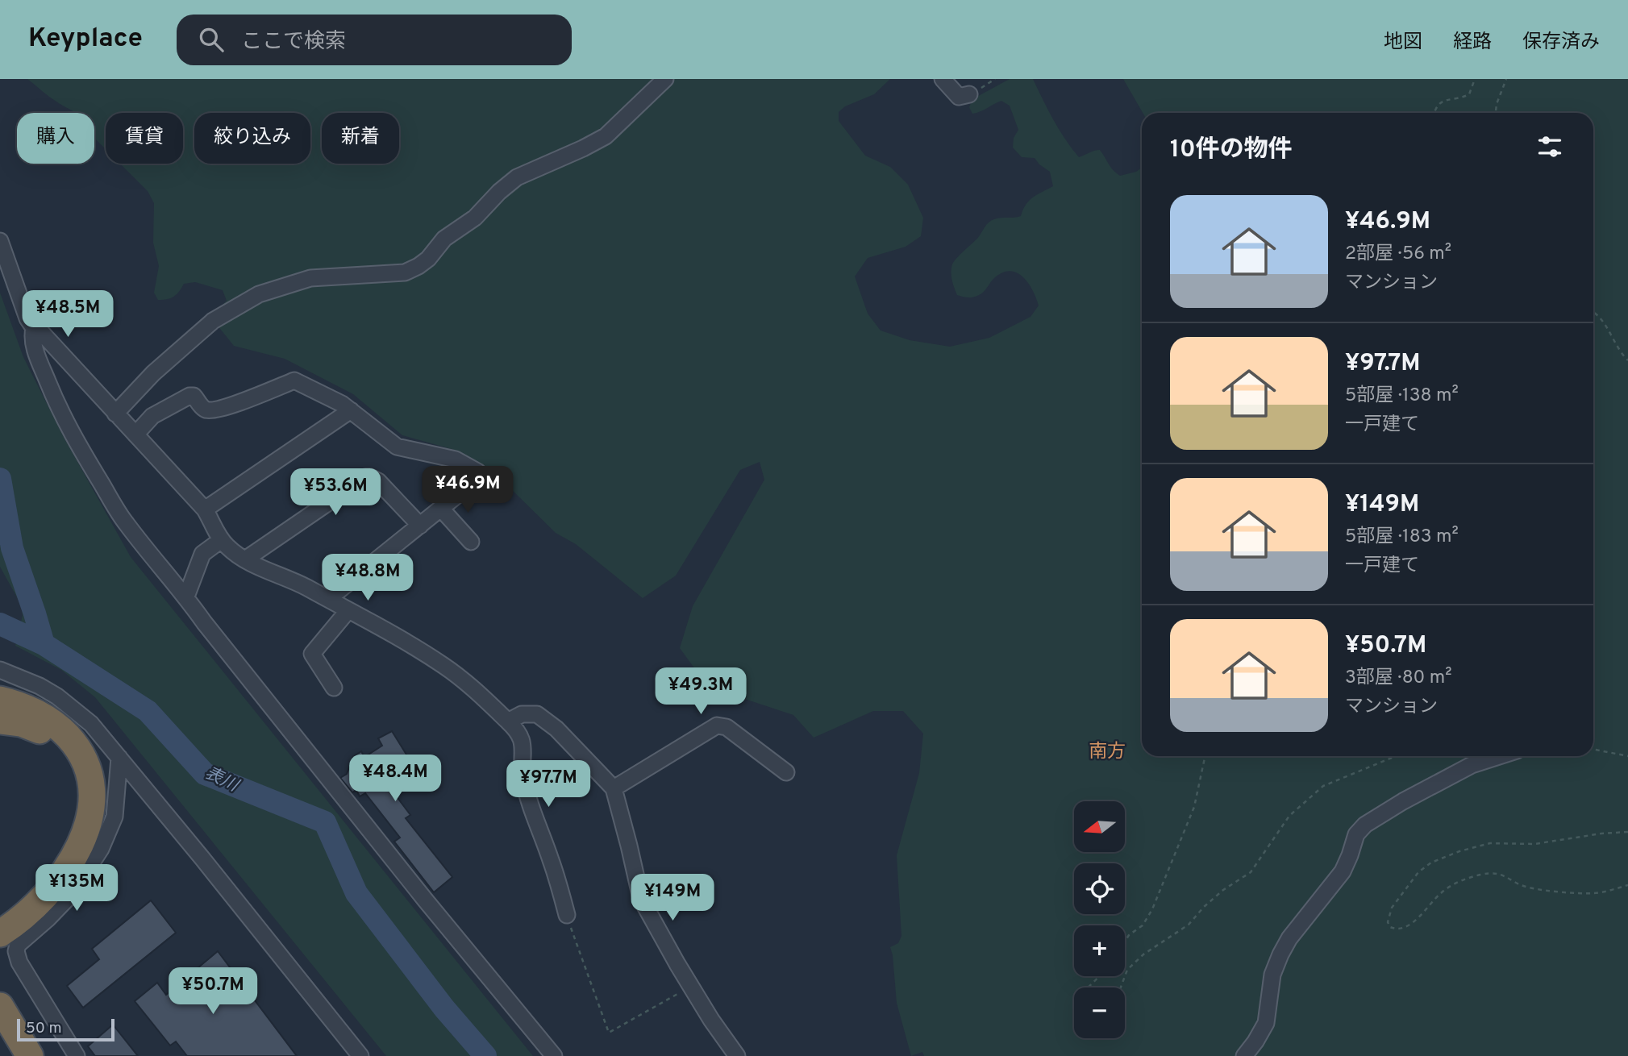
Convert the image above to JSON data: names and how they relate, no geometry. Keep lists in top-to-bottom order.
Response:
{
  "districts": ["南方"],
  "water": ["表川"],
  "scale_bar": "50 m",
  "north": "left",
  "page": {
    "header": "Keyplace",
    "search": "ここで検索",
    "nav": ["地図", "経路", "保存済み"],
    "chip": [
      "購入",
      "賃貸",
      "絞り込み",
      "新着"
    ],
    "heading": "10件の物件",
    "list": [
      {
        "name": "¥46.9M",
        "note": "2部屋 · 56 m² · マンション"
      },
      {
        "name": "¥97.7M",
        "note": "5部屋 · 138 m² · 一戸建て"
      },
      {
        "name": "¥149M",
        "note": "5部屋 · 183 m² · 一戸建て"
      },
      {
        "name": "¥50.7M",
        "note": "3部屋 · 80 m² · マンション"
      }
    ],
    "price": [
      "¥48.5M",
      "¥46.9M",
      "¥53.6M",
      "¥48.8M",
      "¥49.3M",
      "¥48.4M",
      "¥97.7M",
      "¥135M",
      "¥149M",
      "¥50.7M"
    ],
    "map_buttons": ["+", "−"],
    "scale": "50 m"
  }
}
